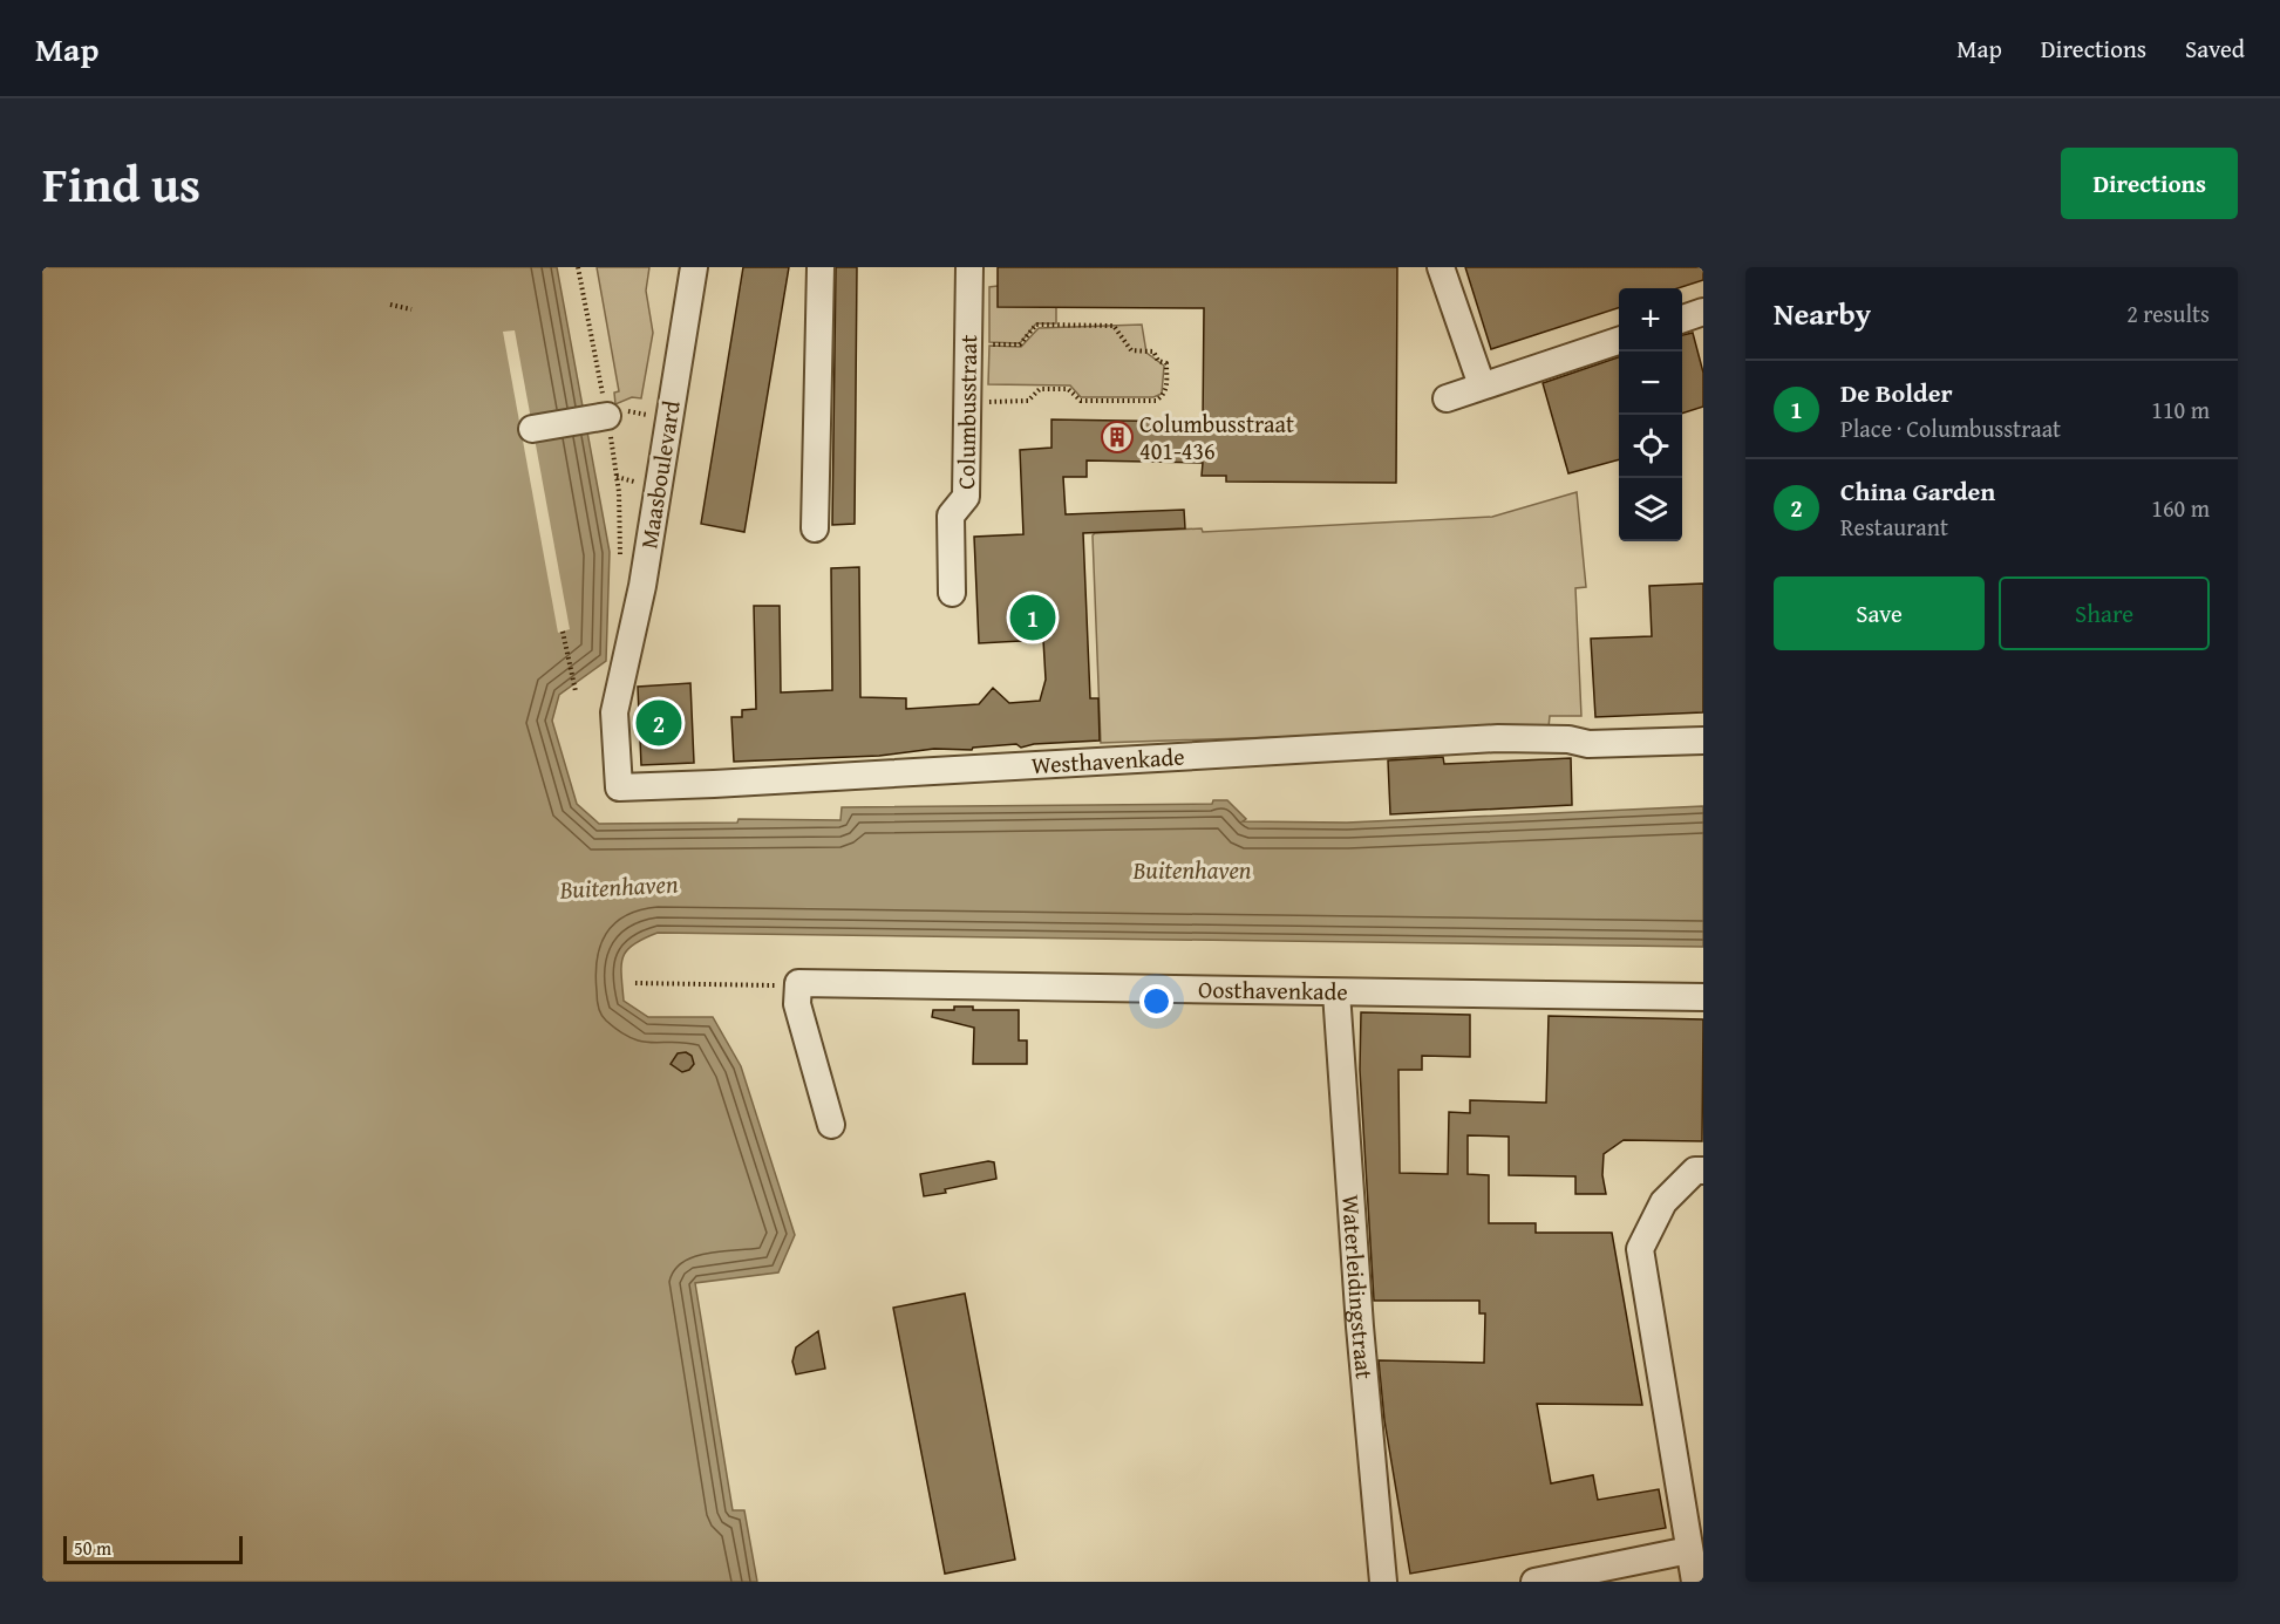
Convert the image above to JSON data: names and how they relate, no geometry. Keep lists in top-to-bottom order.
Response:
{
  "streets": {
    "street": [
      "Columbusstraat",
      "Maasboulevard",
      "Westhavenkade",
      "Oosthavenkade",
      "Waterleidingstraat"
    ]
  },
  "crossings": [
    ["Maasboulevard", "Westhavenkade"],
    ["Oosthavenkade", "Waterleidingstraat"]
  ],
  "water": ["Buitenhaven"],
  "places": {
    "building": ["Columbusstraat 401-436"]
  },
  "scale_bar": "50 m",
  "page": {
    "header": "Map",
    "nav": ["Map", "Directions", "Saved"],
    "title": "Find us",
    "buttons": [
      "Directions",
      ["Save", "Share"]
    ],
    "heading": ["Nearby", "2 results"],
    "map_buttons": ["+", "−"],
    "list": [
      {
        "mark": "1",
        "name": "De Bolder",
        "note": "Place · Columbusstraat",
        "value": "110 m"
      },
      {
        "mark": "2",
        "name": "China Garden",
        "note": "Restaurant",
        "value": "160 m"
      }
    ],
    "pins": ["1", "2"],
    "scale": "50 m"
  }
}
